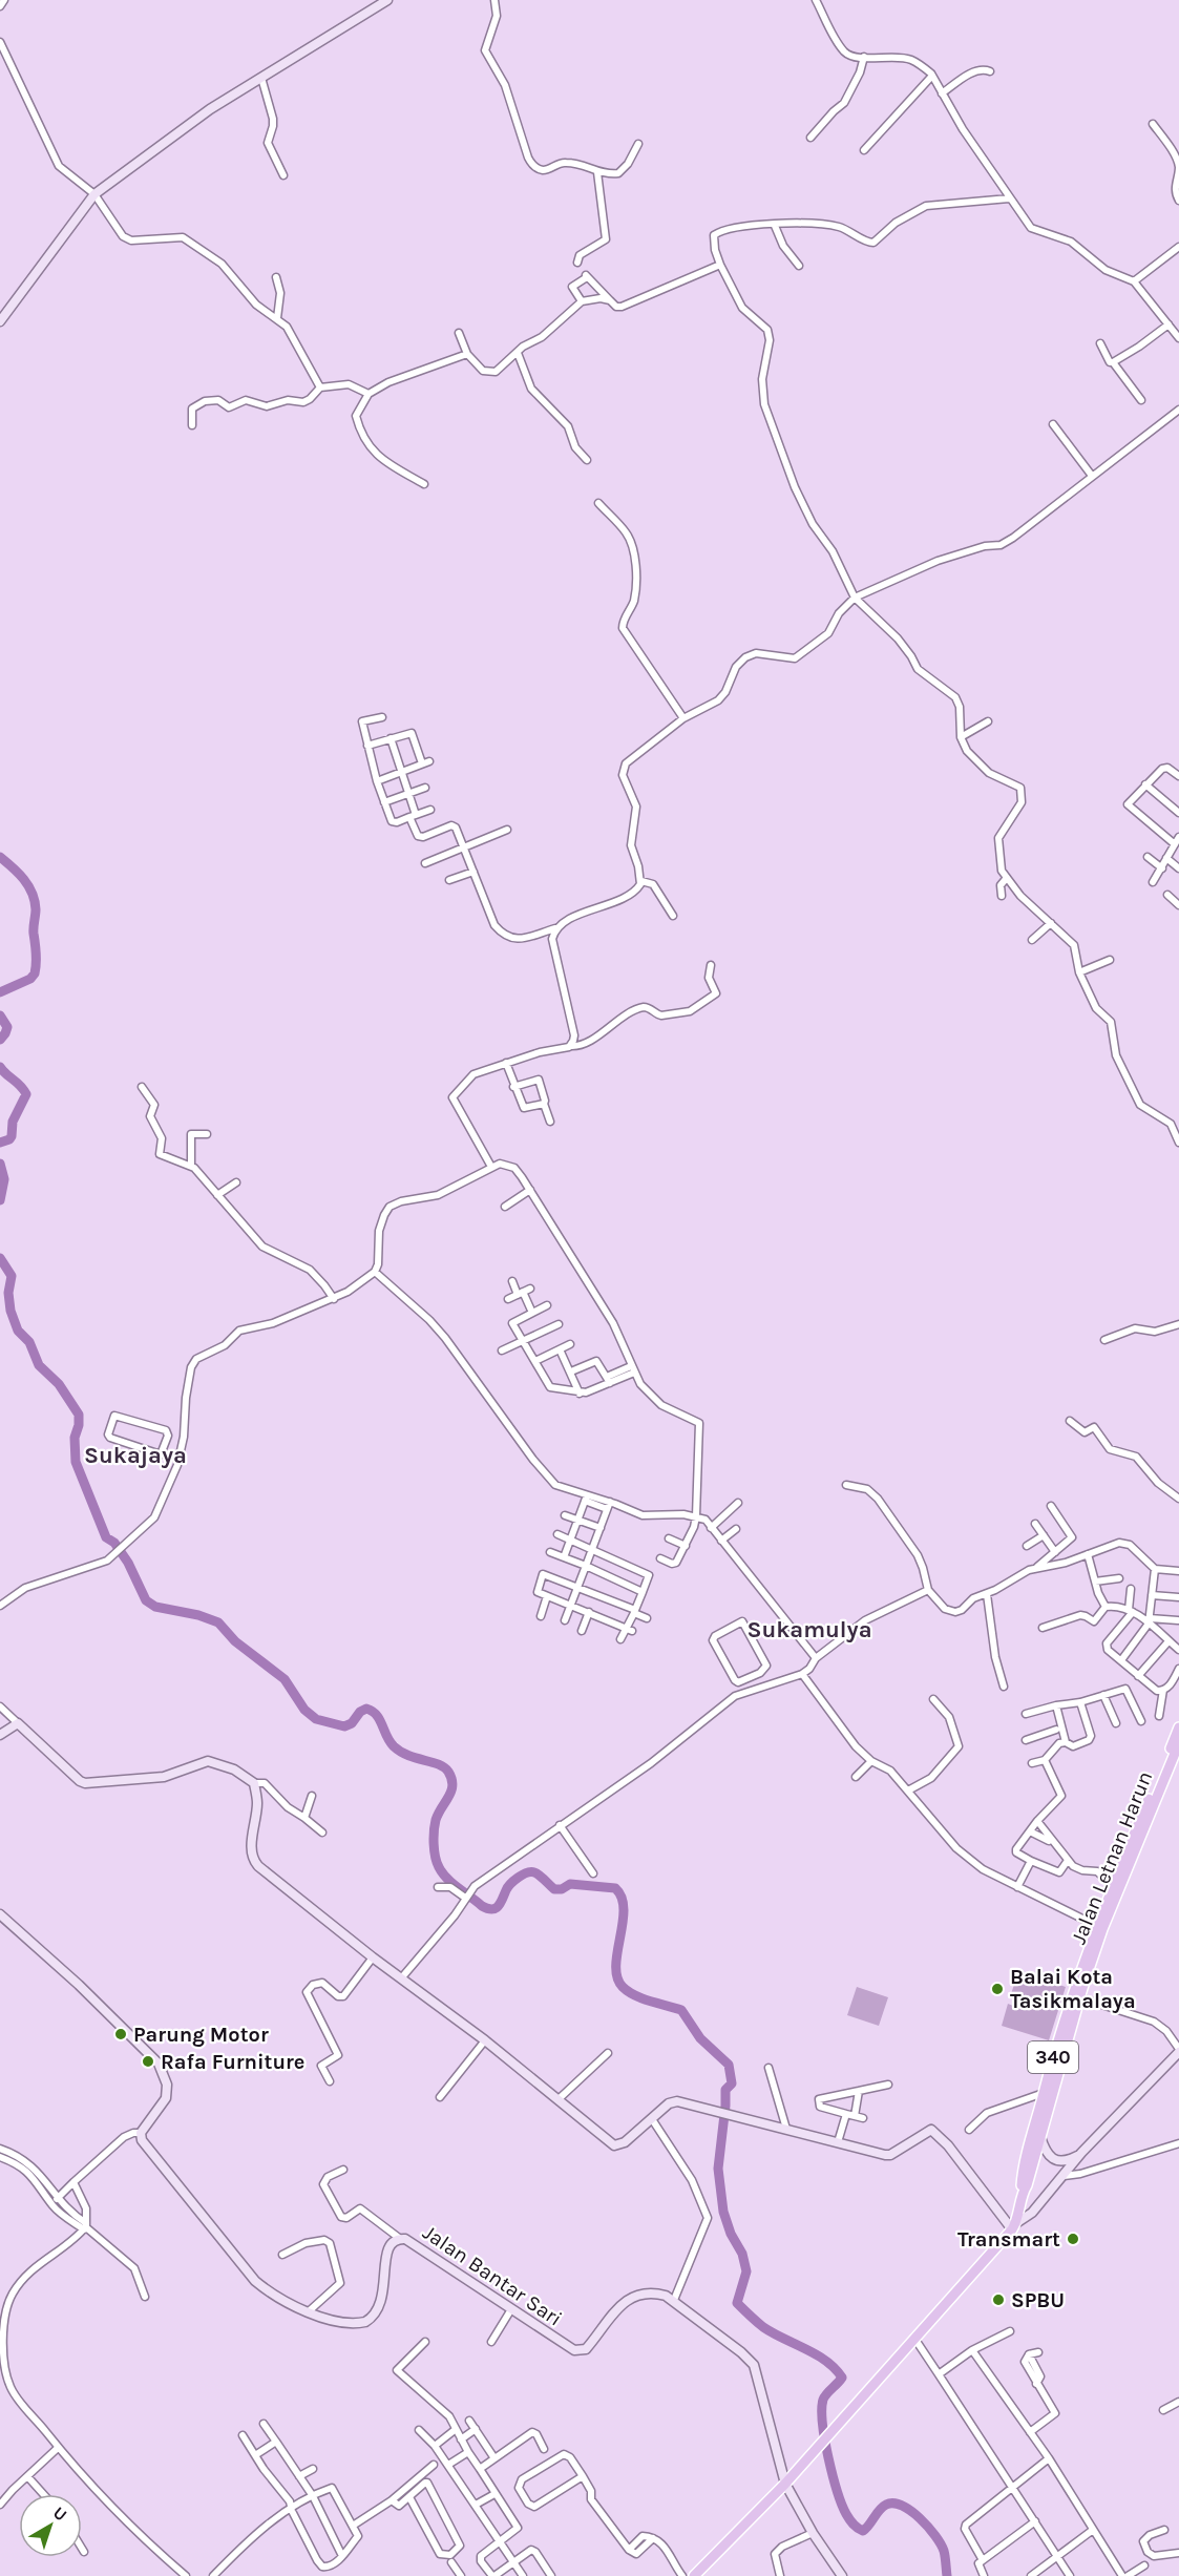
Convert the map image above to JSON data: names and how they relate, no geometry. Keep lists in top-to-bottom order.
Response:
{
  "streets": {
    "main road": ["Jalan Letnan Harun", "340"],
    "street": ["Jalan Bantar Sari"]
  },
  "districts": ["Sukajaya", "Sukamulya"],
  "places": [
    "Balai Kota Tasikmalaya",
    "Parung Motor",
    "Rafa Furniture",
    "Transmart",
    "SPBU"
  ],
  "north": "top right"
}
